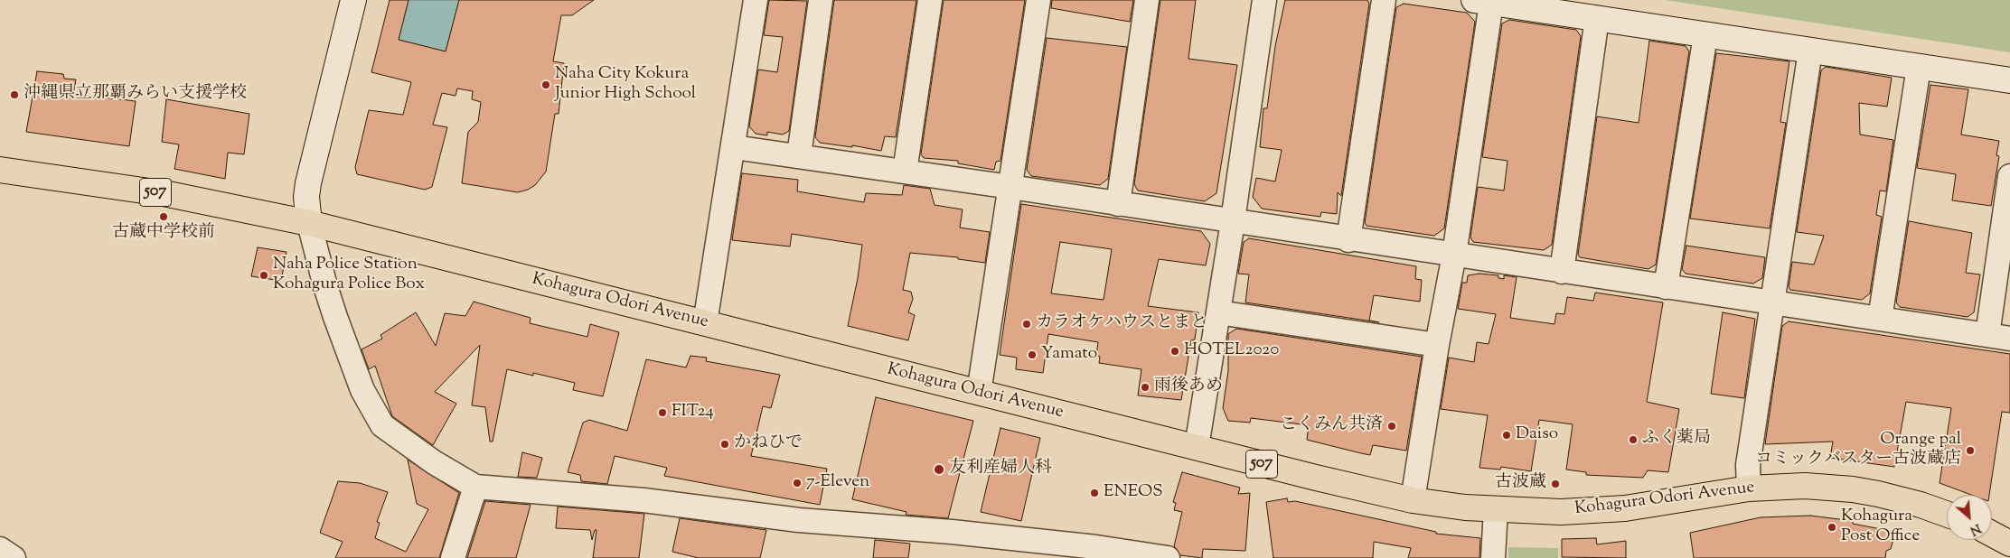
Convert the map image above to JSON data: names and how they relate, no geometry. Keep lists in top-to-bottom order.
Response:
{
  "streets": {
    "highway": ["507", "Kohagura Odori Avenue"]
  },
  "places": [
    "Naha City Kokura Junior High School",
    "沖縄県立那覇みらい支援学校",
    "古蔵中学校前",
    "Naha Police Station Kohagura Police Box",
    "カラオケハウスとまと",
    "HOTEL2020",
    "Yamato",
    "雨後あめ",
    "FIT24",
    "こくみん共済",
    "Daiso",
    "ふく薬局",
    "かねひで",
    "Orange pal コミックバスター古波蔵店",
    "友利産婦人科",
    "7-Eleven",
    "古波蔵",
    "ENEOS",
    "Kohagura Post Office"
  ],
  "north": "bottom right"
}
